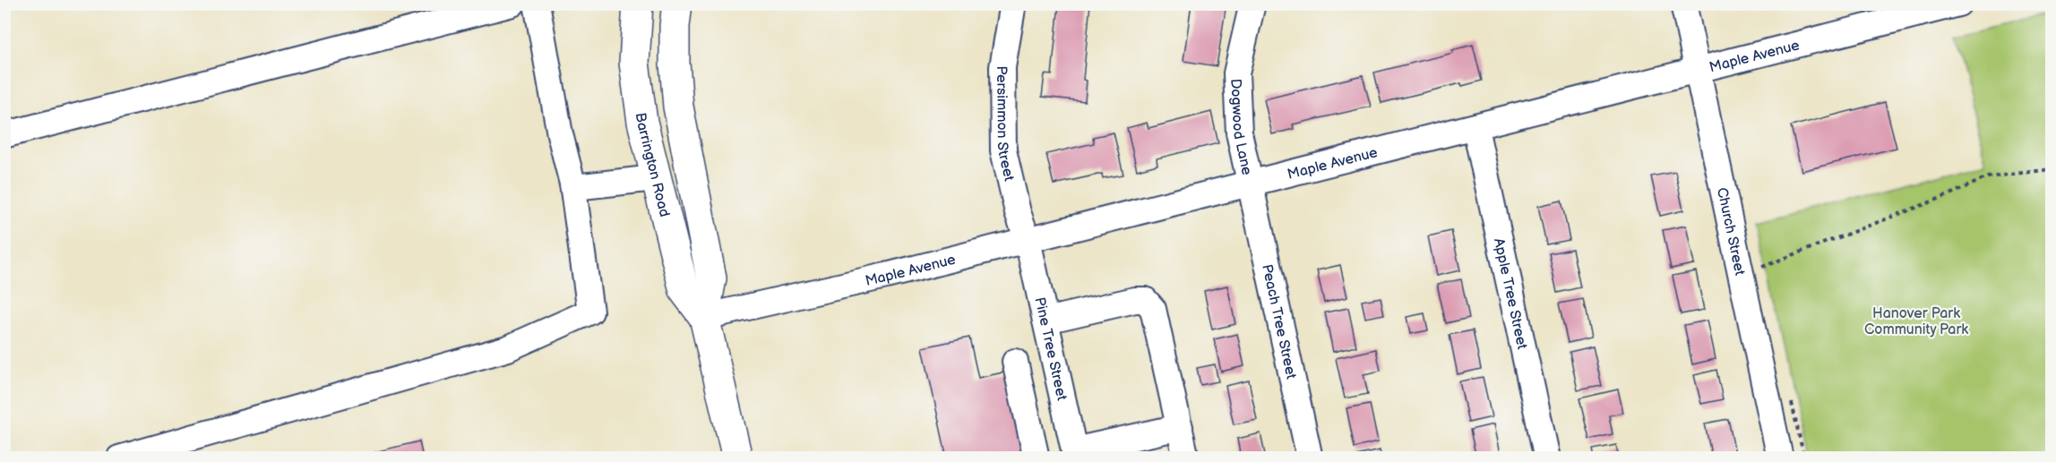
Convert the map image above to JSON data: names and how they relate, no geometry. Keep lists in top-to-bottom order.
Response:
{
  "streets": {
    "main road": ["Barrington Road"],
    "street": [
      "Maple Avenue",
      "Persimmon Street",
      "Dogwood Lane",
      "Church Street",
      "Apple Tree Street",
      "Peach Tree Street",
      "Pine Tree Street"
    ]
  },
  "crossings": [
    ["Maple Avenue", "Persimmon Street"],
    ["Maple Avenue", "Dogwood Lane"],
    ["Maple Avenue", "Barrington Road"],
    ["Maple Avenue", "Church Street"],
    ["Maple Avenue", "Apple Tree Street"],
    ["Maple Avenue", "Peach Tree Street"],
    ["Maple Avenue", "Pine Tree Street"],
    ["Persimmon Street", "Pine Tree Street"],
    ["Dogwood Lane", "Peach Tree Street"]
  ],
  "parks": ["Hanover Park Community Park"]
}
